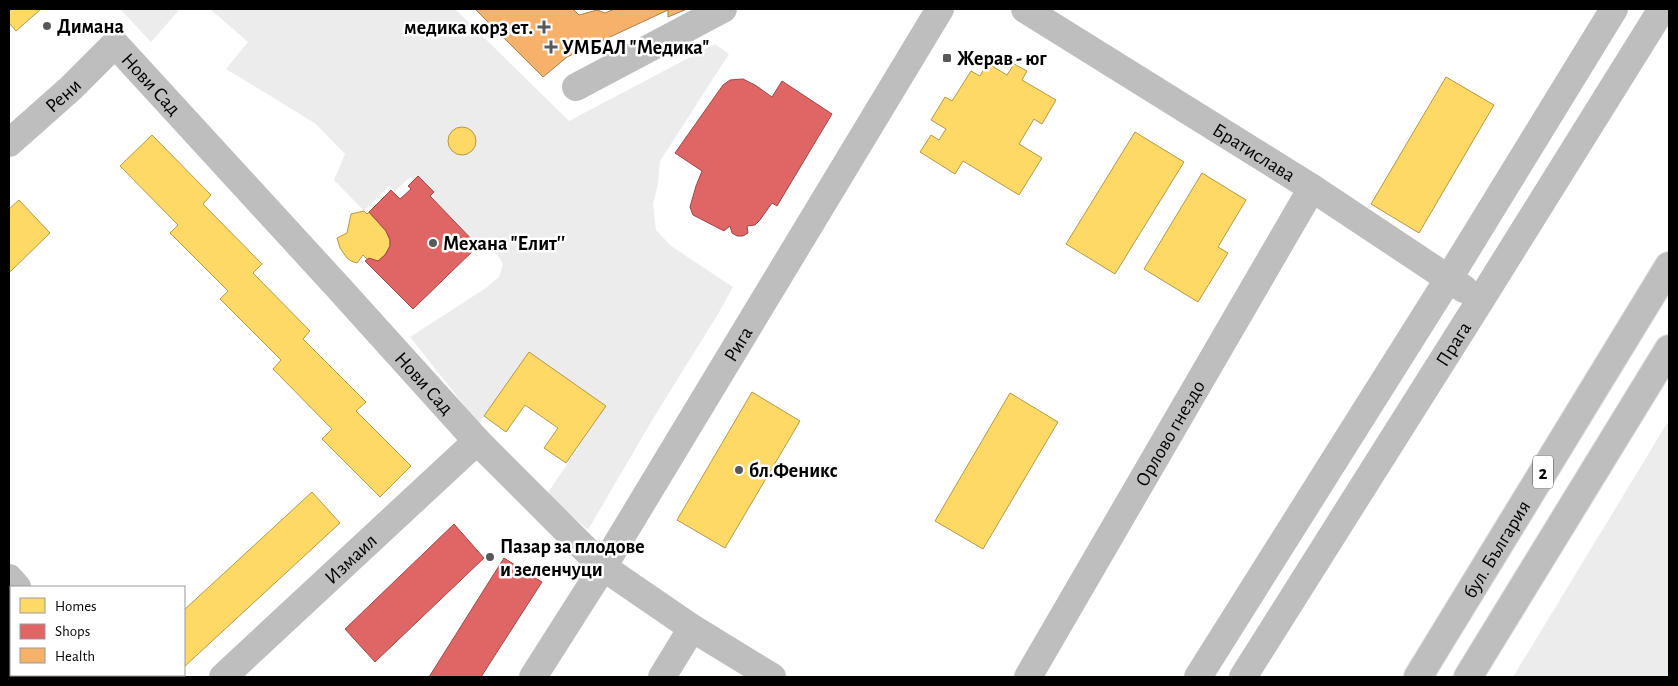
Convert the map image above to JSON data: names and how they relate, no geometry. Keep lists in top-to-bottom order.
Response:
{
  "streets": {
    "main road": [
      "Нови Сад",
      "Рени",
      "Братислава",
      "Рига",
      "Прага",
      "Орлово гнездо",
      "2",
      "бул. България",
      "Измаил"
    ]
  },
  "crossings": [
    ["Нови Сад", "Рени"],
    ["Нови Сад", "Рига"],
    ["Нови Сад", "Измаил"],
    ["Братислава", "Прага"],
    ["Братислава", "Орлово гнездо"]
  ],
  "places": {
    "other": [
      "Димана",
      "Механа \"Елит''",
      "бл.Феникс",
      "Пазар за плодове и зеленчуци"
    ],
    "health": ["медика кор3 ет.", "УМБАЛ \"Медика\""],
    "transit": ["Жерав - юг"]
  },
  "legend": ["Homes", "Shops", "Health"]
}
